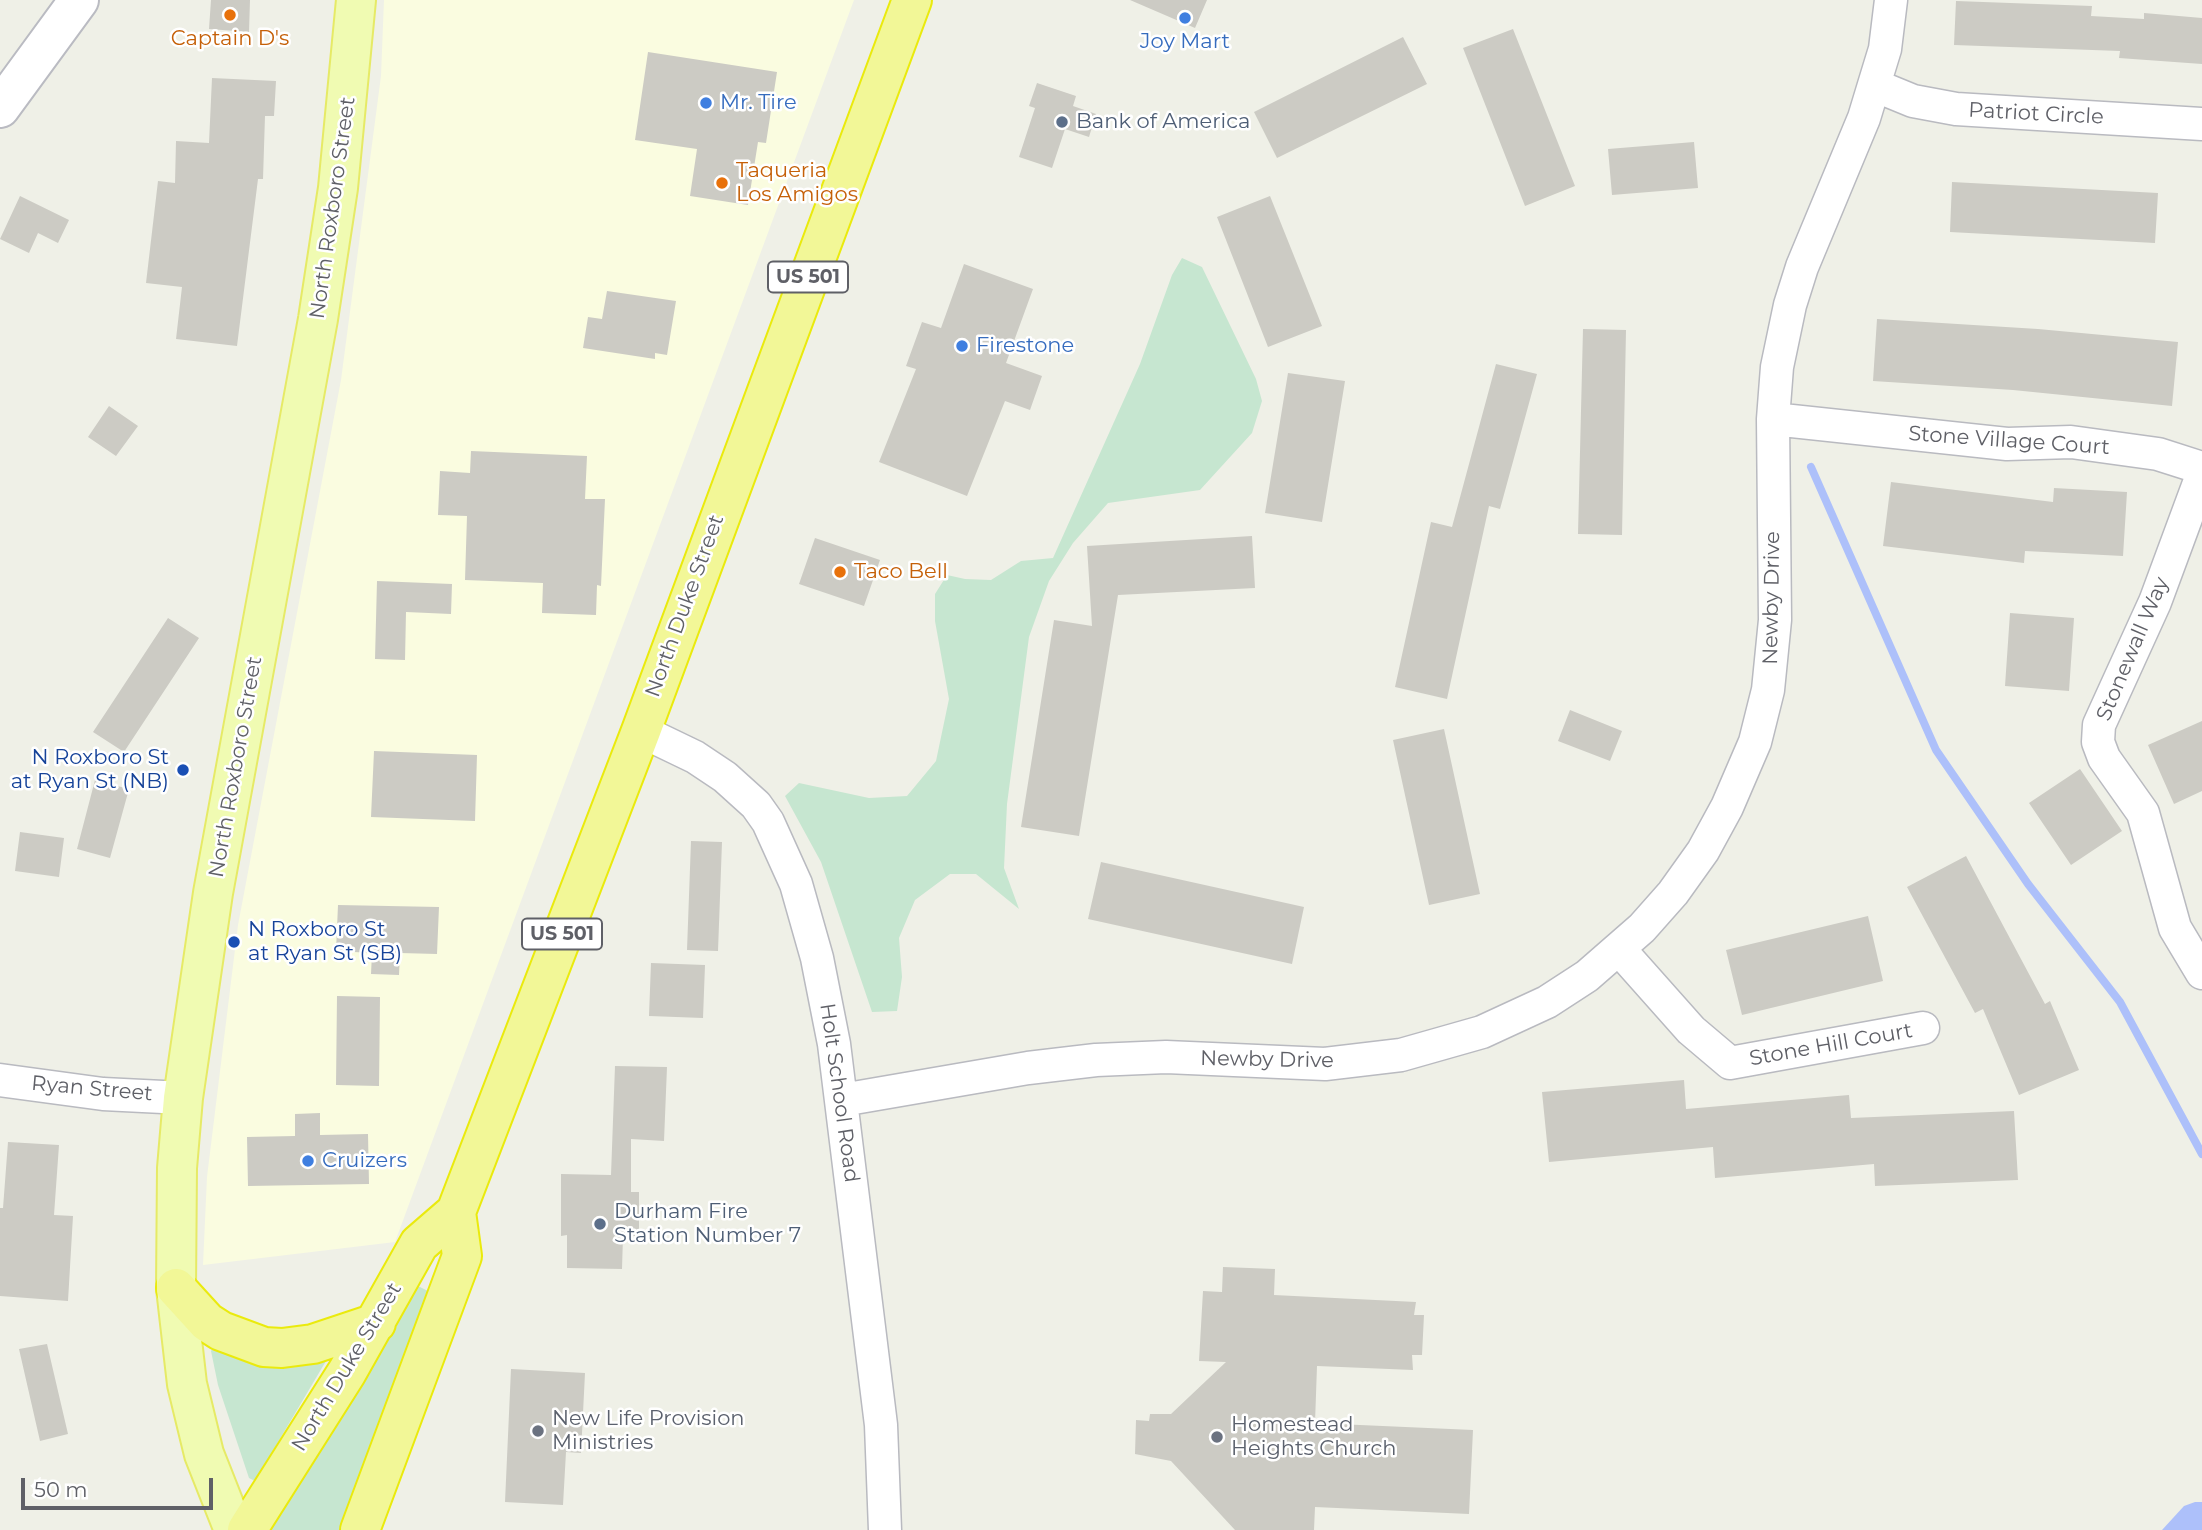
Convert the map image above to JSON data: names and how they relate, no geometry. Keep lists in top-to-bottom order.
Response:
{
  "streets": {
    "highway": ["US 501", "North Duke Street"],
    "main road": ["North Roxboro Street"],
    "street": [
      "Patriot Circle",
      "Stone Village Court",
      "Newby Drive",
      "Stonewall Way",
      "Stone Hill Court",
      "Ryan Street",
      "Holt School Road"
    ]
  },
  "crossings": [
    ["Patriot Circle", "Newby Drive"],
    ["North Roxboro Street", "Ryan Street"],
    ["Stone Village Court", "Newby Drive"],
    ["Newby Drive", "Stone Hill Court"],
    ["Newby Drive", "Holt School Road"],
    ["North Duke Street", "Holt School Road"]
  ],
  "places": [
    "Captain D's",
    "Joy Mart",
    "Mr. Tire",
    "Bank of America",
    "Taqueria Los Amigos",
    "Firestone",
    "Taco Bell",
    "N Roxboro St at Ryan St (NB)",
    "N Roxboro St at Ryan St (SB)",
    "Cruizers",
    "Durham Fire Station Number 7",
    "New Life Provision Ministries",
    "Homestead Heights Church"
  ],
  "scale_bar": "50 m"
}
